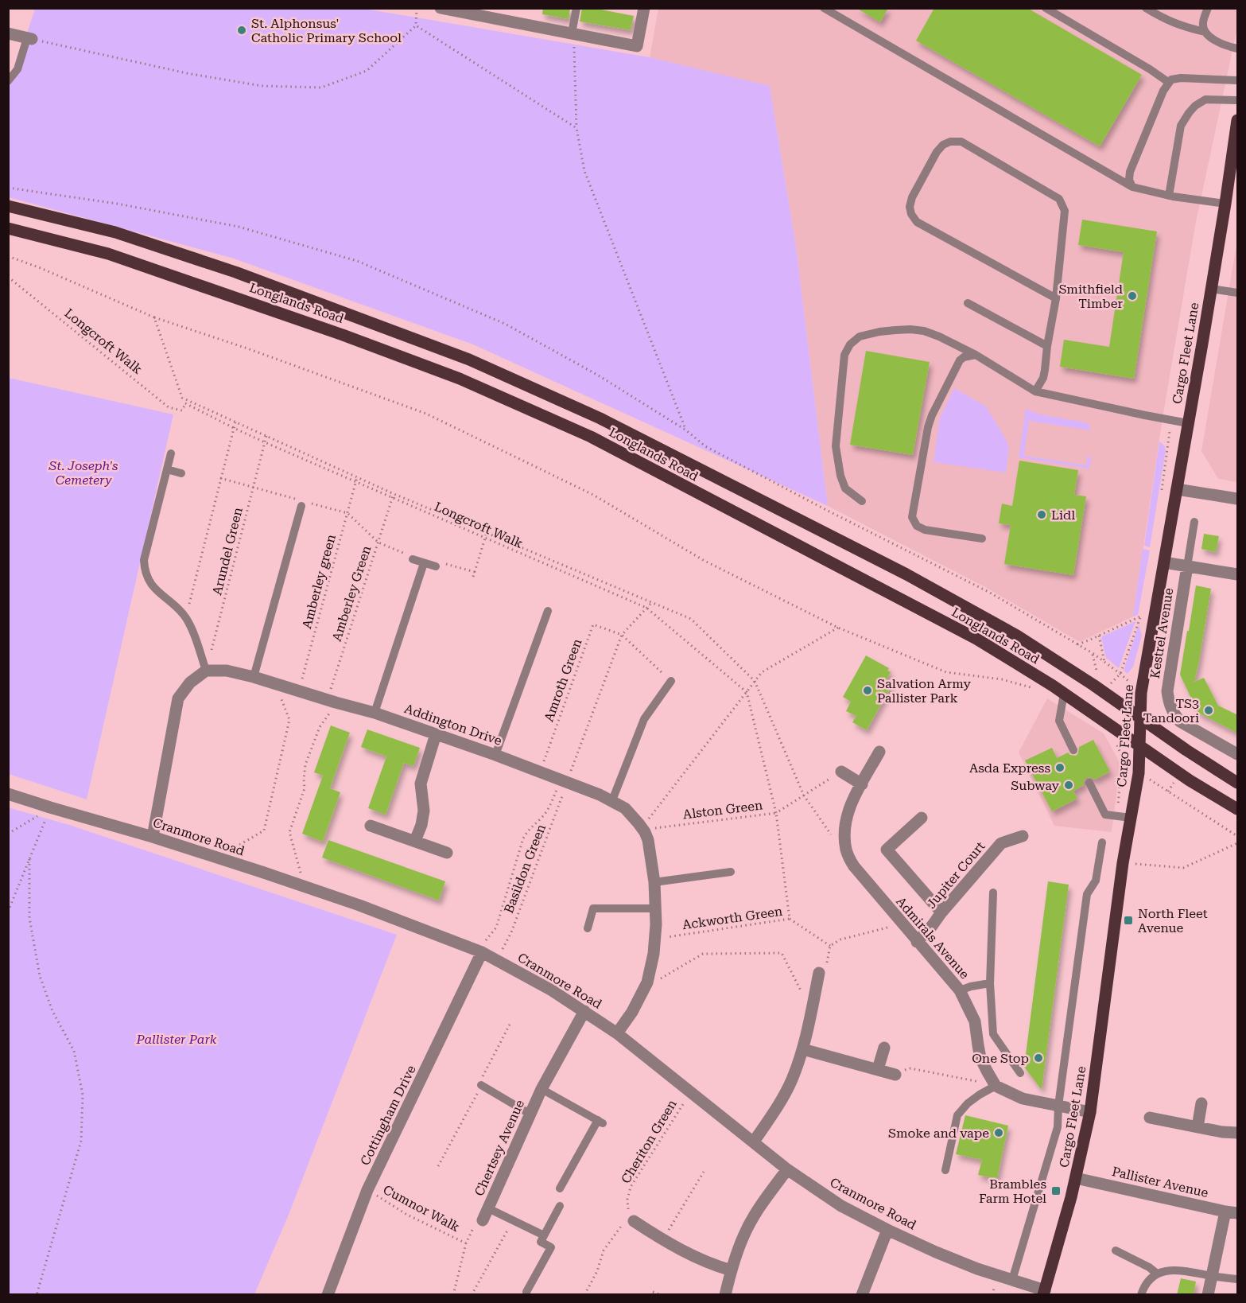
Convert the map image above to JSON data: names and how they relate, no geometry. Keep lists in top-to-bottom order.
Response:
{
  "streets": {
    "main road": ["Longlands Road", "Cargo Fleet Lane"],
    "street": [
      "Kestrel Avenue",
      "Addington Drive",
      "Cranmore Road",
      "Jupiter Court",
      "Admirals Avenue",
      "Cottingham Drive",
      "Chertsey Avenue",
      "Pallister Avenue"
    ],
    "path": [
      "Longcroft Walk",
      "Arundel Green",
      "Amberley green",
      "Amberley Green",
      "Amroth Green",
      "Alston Green",
      "Basildon Green",
      "Ackworth Green",
      "Cheriton Green",
      "Cumnor Walk"
    ]
  },
  "crossings": [
    ["Longlands Road", "Cargo Fleet Lane"],
    ["Longcroft Walk", "Arundel Green"],
    ["Longcroft Walk", "Amberley green"],
    ["Longcroft Walk", "Amberley Green"],
    ["Longcroft Walk", "Alston Green"],
    ["Cargo Fleet Lane", "Cranmore Road"],
    ["Cargo Fleet Lane", "Pallister Avenue"],
    ["Arundel Green", "Addington Drive"],
    ["Amberley green", "Addington Drive"],
    ["Amberley Green", "Addington Drive"],
    ["Amberley Green", "Cranmore Road"],
    ["Amroth Green", "Addington Drive"],
    ["Addington Drive", "Alston Green"],
    ["Addington Drive", "Cranmore Road"],
    ["Addington Drive", "Basildon Green"],
    ["Addington Drive", "Ackworth Green"],
    ["Alston Green", "Ackworth Green"],
    ["Cranmore Road", "Basildon Green"],
    ["Cranmore Road", "Cottingham Drive"],
    ["Cranmore Road", "Cheriton Green"],
    ["Cranmore Road", "Chertsey Avenue"],
    ["Jupiter Court", "Admirals Avenue"],
    ["Cottingham Drive", "Cumnor Walk"]
  ],
  "parks": ["St. Joseph's Cemetery", "Pallister Park"],
  "places": {
    "other": [
      "St. Alphonsus' Catholic Primary School",
      "Smithfield Timber",
      "Lidl",
      "Salvation Army Pallister Park",
      "TS3 Tandoori",
      "Asda Express",
      "Subway",
      "One Stop",
      "Smoke and vape"
    ],
    "transit": ["North Fleet Avenue", "Brambles Farm Hotel"]
  }
}
